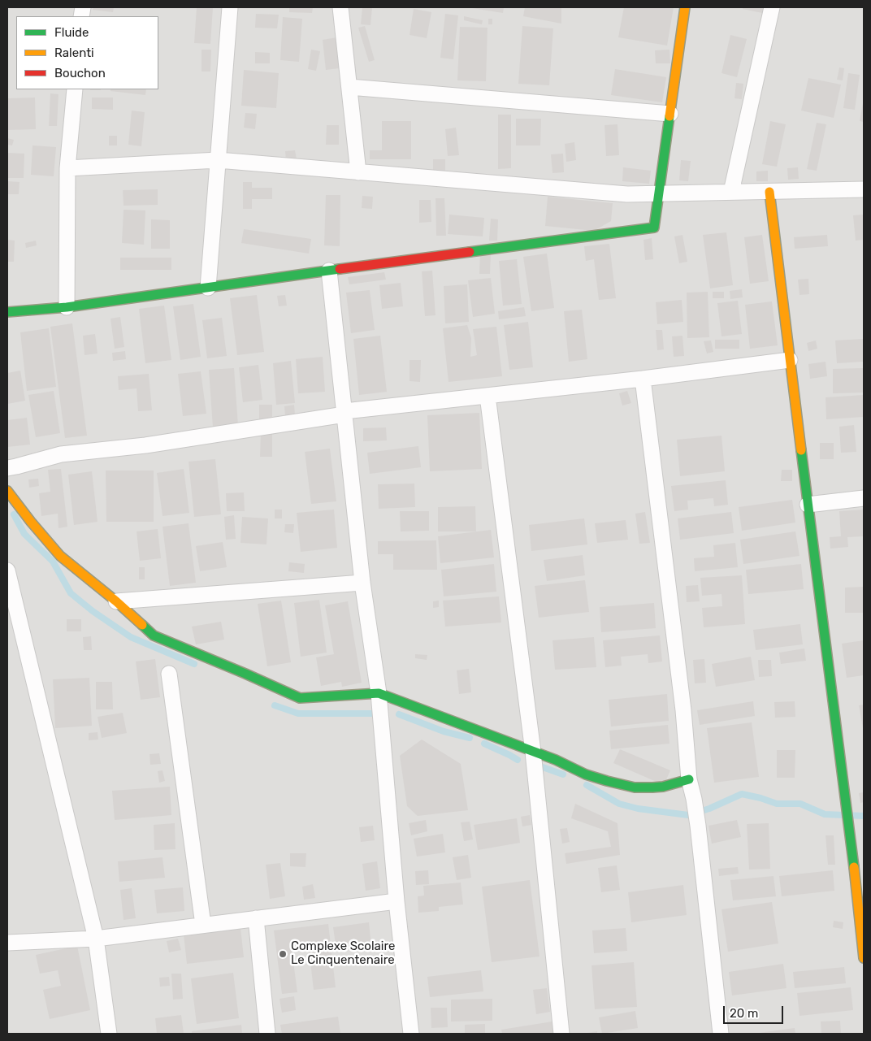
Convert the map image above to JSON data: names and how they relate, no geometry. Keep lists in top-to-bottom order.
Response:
{
  "places": ["Complexe Scolaire Le Cinquentenaire"],
  "legend": ["Fluide", "Ralenti", "Bouchon"],
  "scale_bar": "20 m"
}
